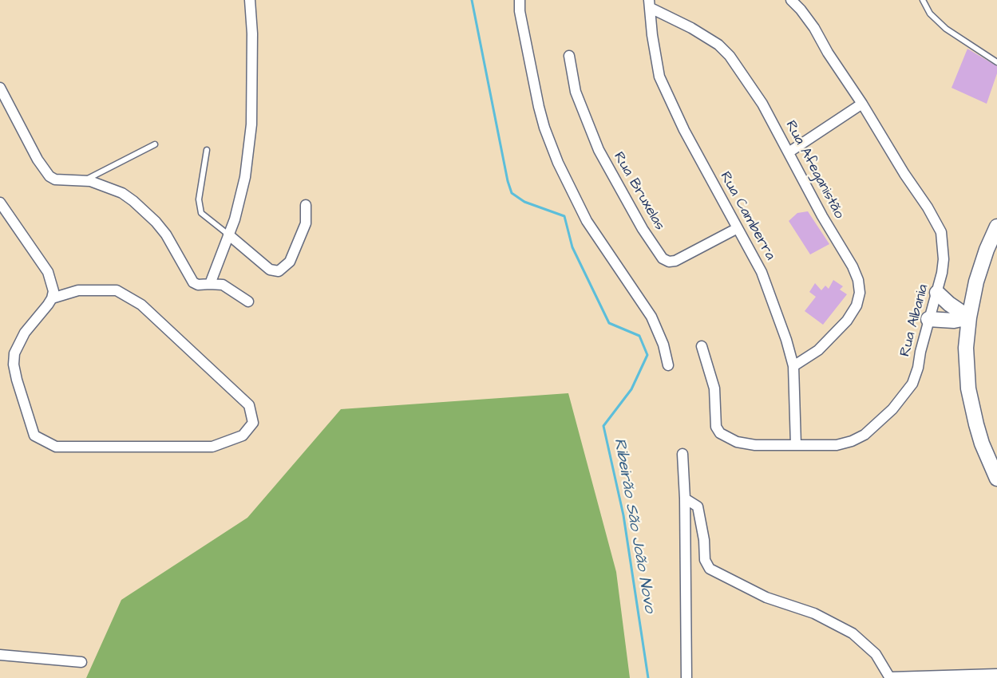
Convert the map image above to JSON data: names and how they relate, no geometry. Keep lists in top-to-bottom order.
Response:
{
  "streets": {
    "street": [
      "Rua Afeganistão",
      "Rua Bruxelas",
      "Rua Camberra",
      "Rua Albania"
    ]
  },
  "crossings": [
    ["Rua Afeganistão", "Rua Camberra"],
    ["Rua Bruxelas", "Rua Camberra"],
    ["Rua Camberra", "Rua Albania"]
  ],
  "water": ["Ribeirão São João Novo"]
}
